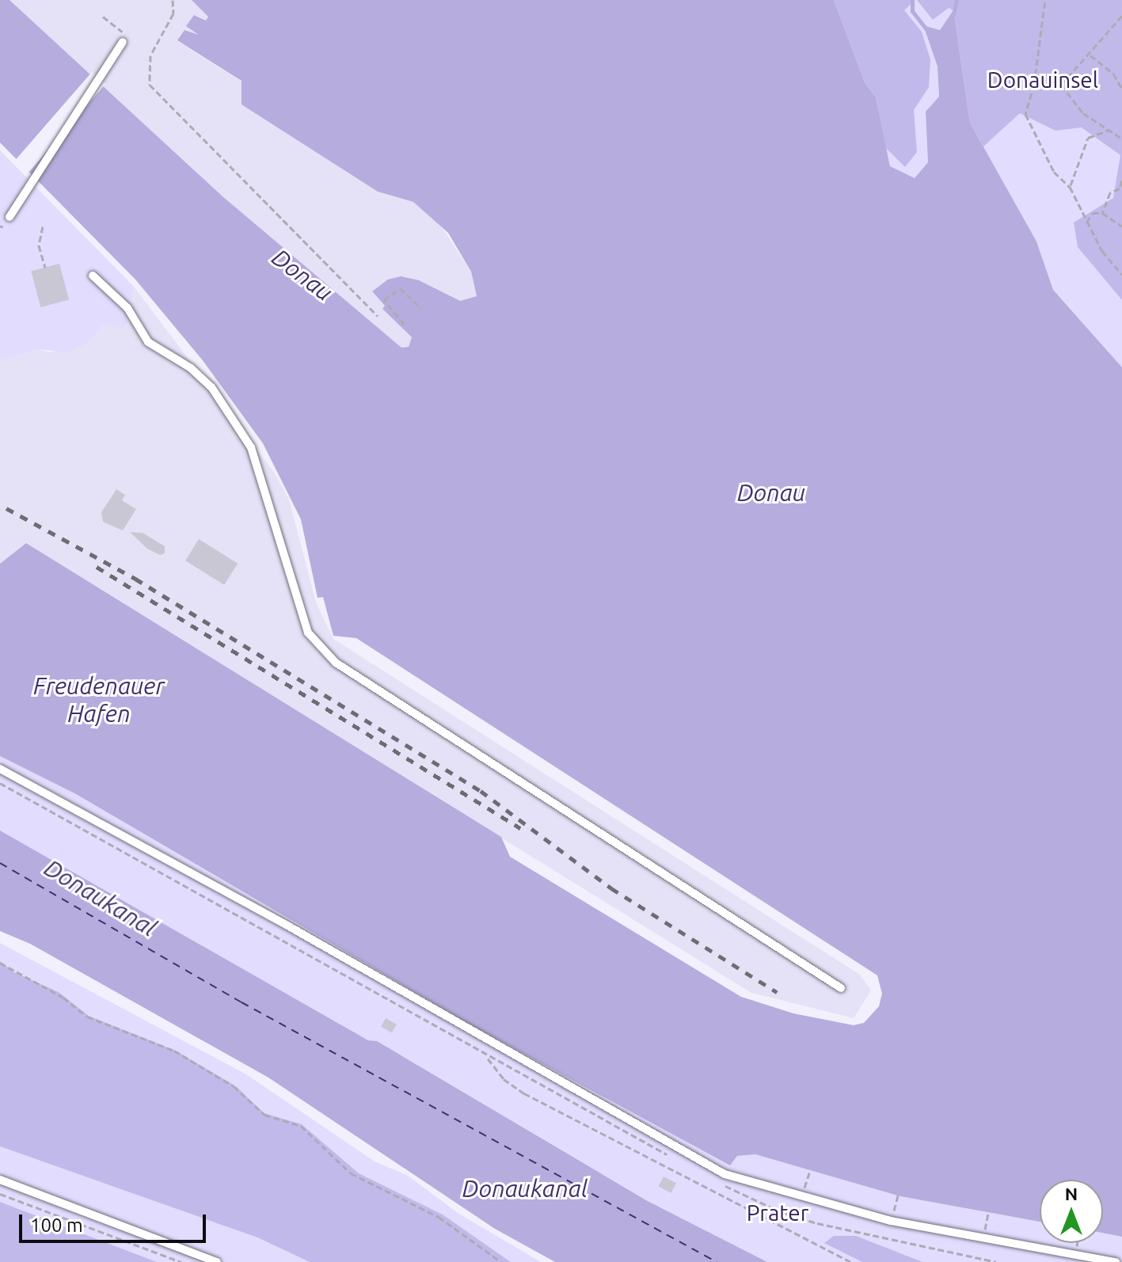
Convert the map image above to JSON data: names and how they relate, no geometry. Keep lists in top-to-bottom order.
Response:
{
  "water": ["Donau", "Freudenauer Hafen", "Donaukanal"],
  "parks": ["Donauinsel", "Prater"],
  "scale_bar": "100 m",
  "north": "top"
}
